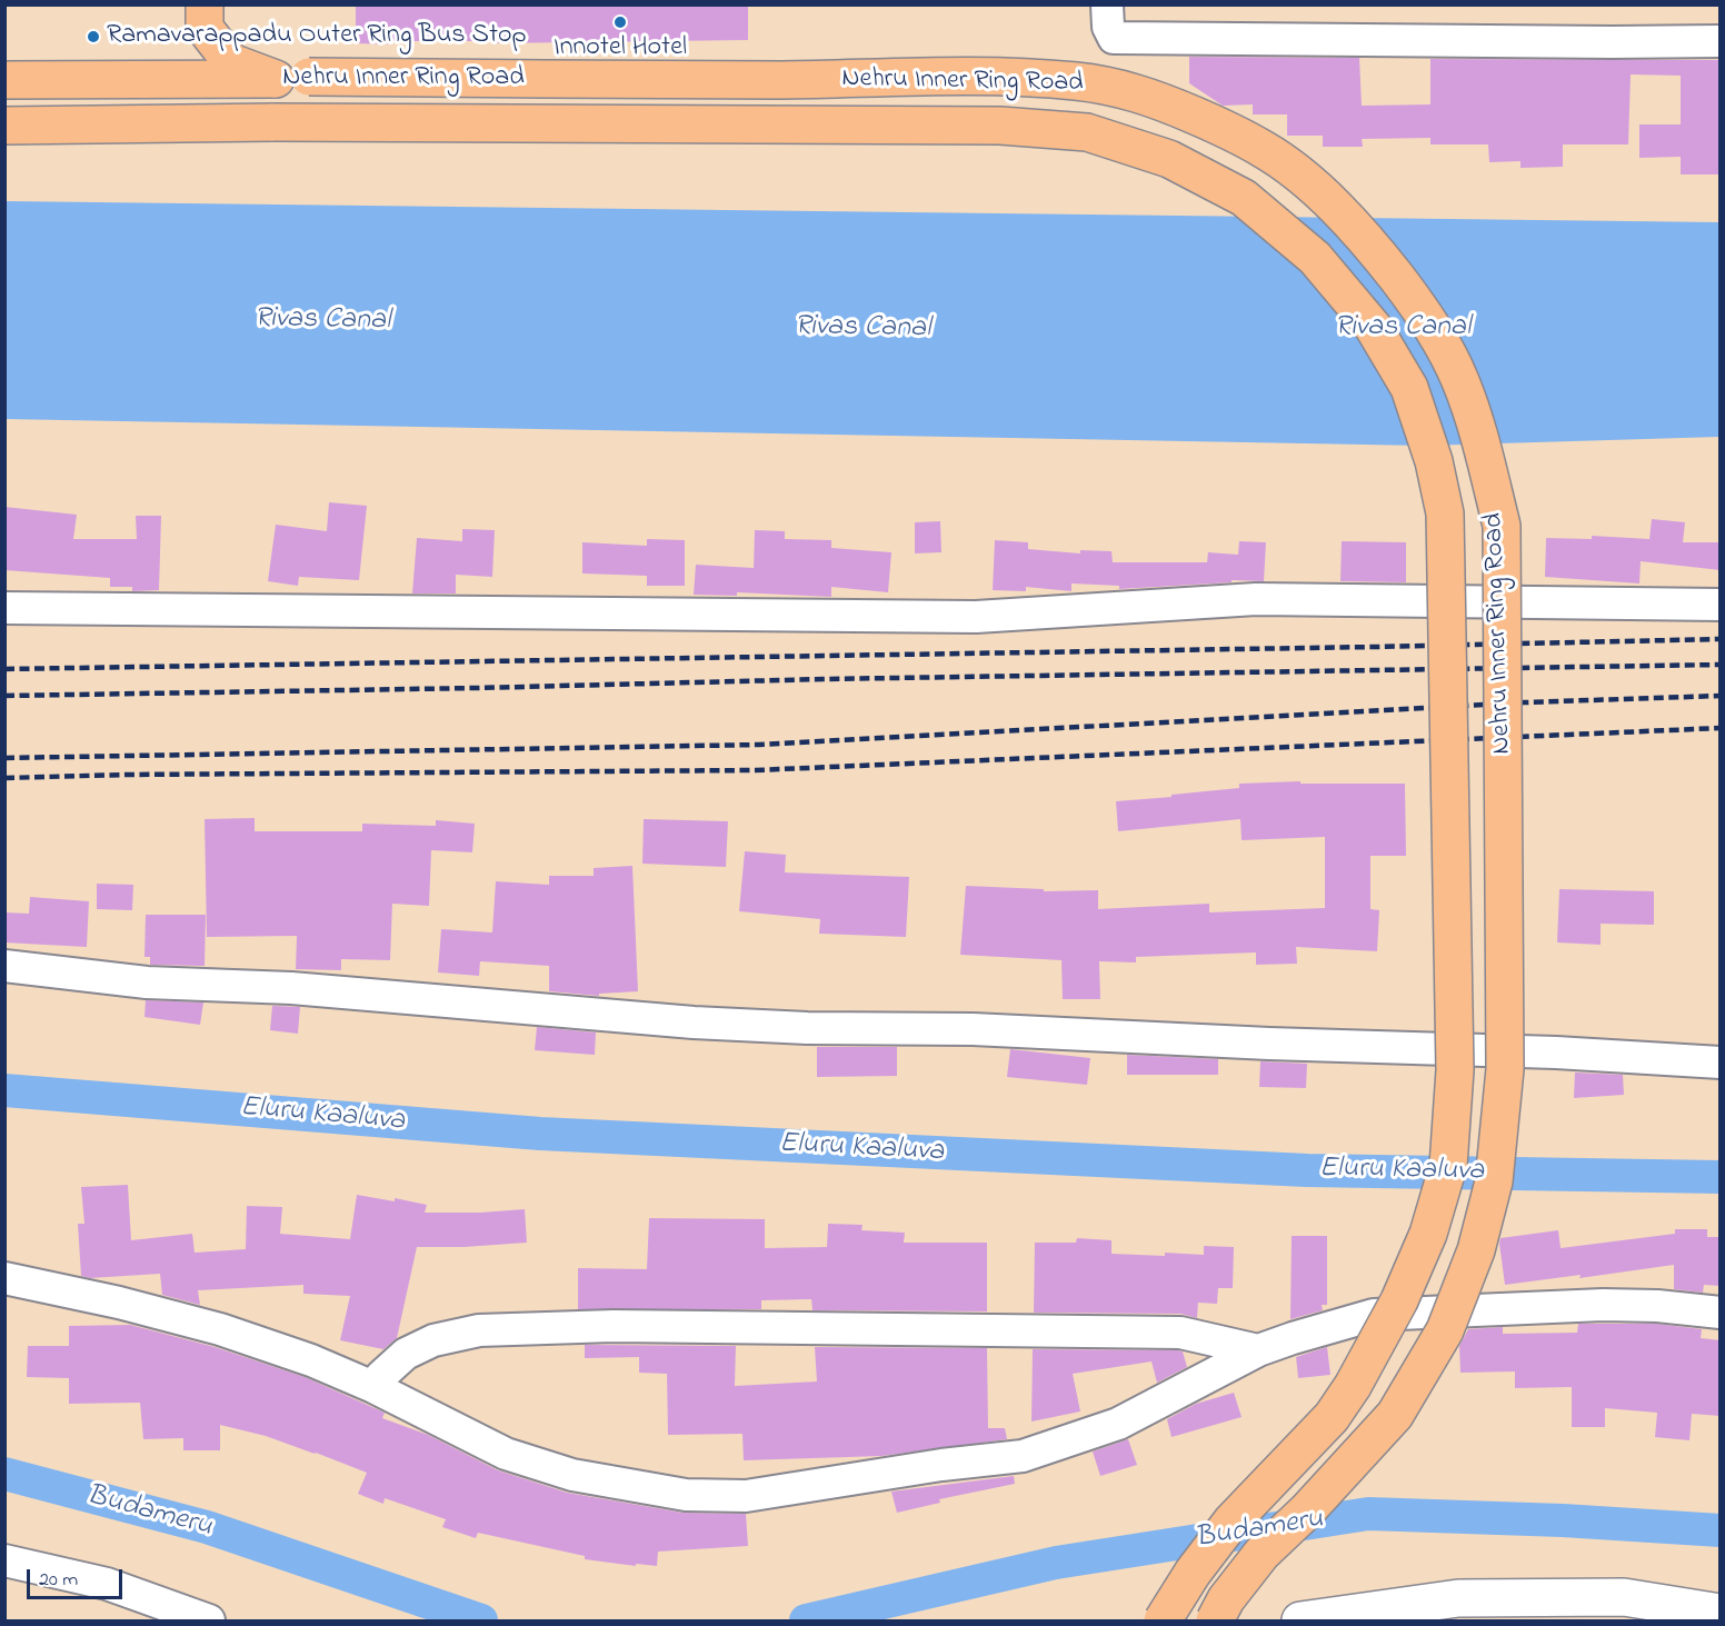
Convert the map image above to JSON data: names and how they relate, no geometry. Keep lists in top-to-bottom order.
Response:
{
  "streets": {
    "main road": ["Nehru Inner Ring Road"]
  },
  "water": ["Rivas Canal", "Eluru Kaaluva", "Budameru"],
  "places": ["Innotel Hotel", "Ramavarappadu Outer Ring Bus Stop"],
  "scale_bar": "20 m"
}
